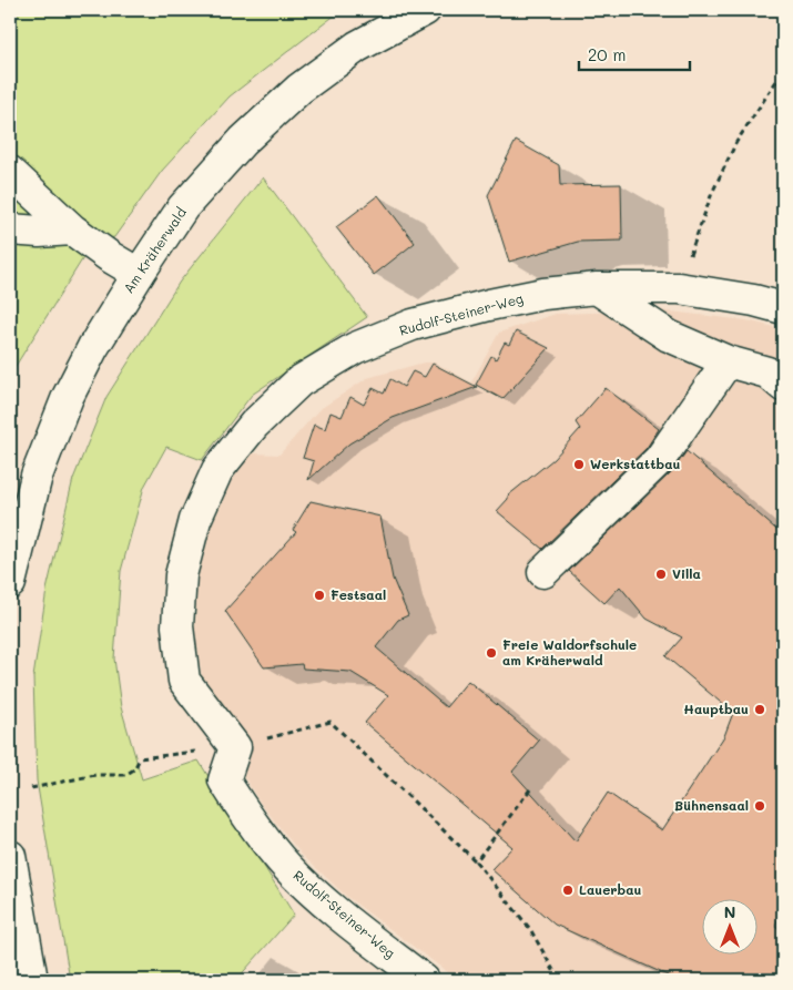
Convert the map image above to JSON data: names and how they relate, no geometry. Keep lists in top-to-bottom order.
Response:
{
  "streets": {
    "street": ["Am Kräherwald", "Rudolf-Steiner-Weg"]
  },
  "places": [
    "Werkstattbau",
    "Villa",
    "Festsaal",
    "Freie Waldorfschule am Kräherwald",
    "Hauptbau",
    "Bühnensaal",
    "Lauerbau"
  ],
  "scale_bar": "20 m",
  "north": "top"
}
